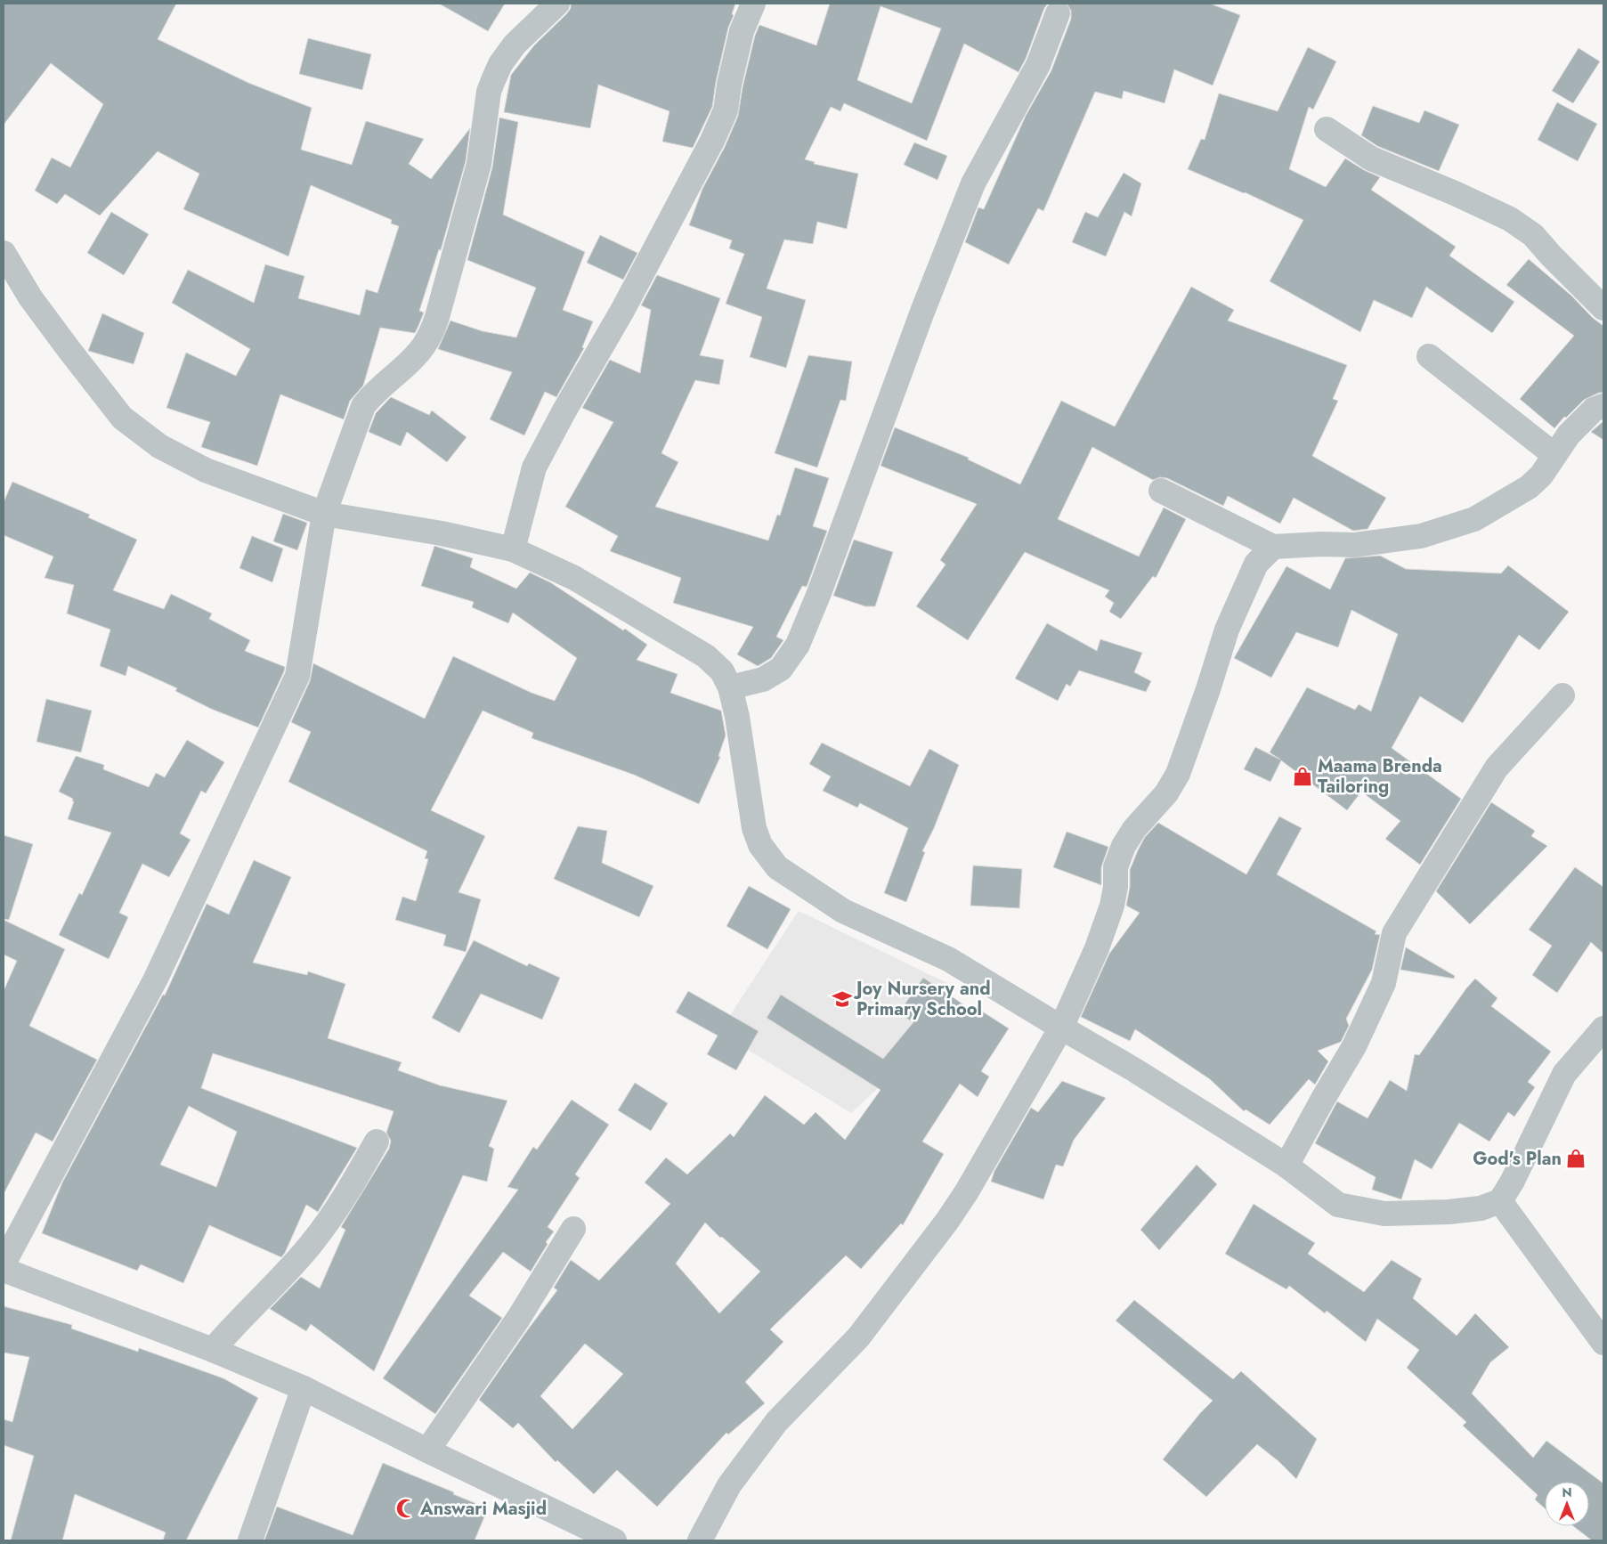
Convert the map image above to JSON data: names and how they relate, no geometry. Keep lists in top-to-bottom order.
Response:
{
  "places": {
    "shop": ["Maama Brenda Tailoring", "God's Plan"],
    "school or university": ["Joy Nursery and Primary School"],
    "mosque": ["Answari Masjid"]
  },
  "north": "top"
}
